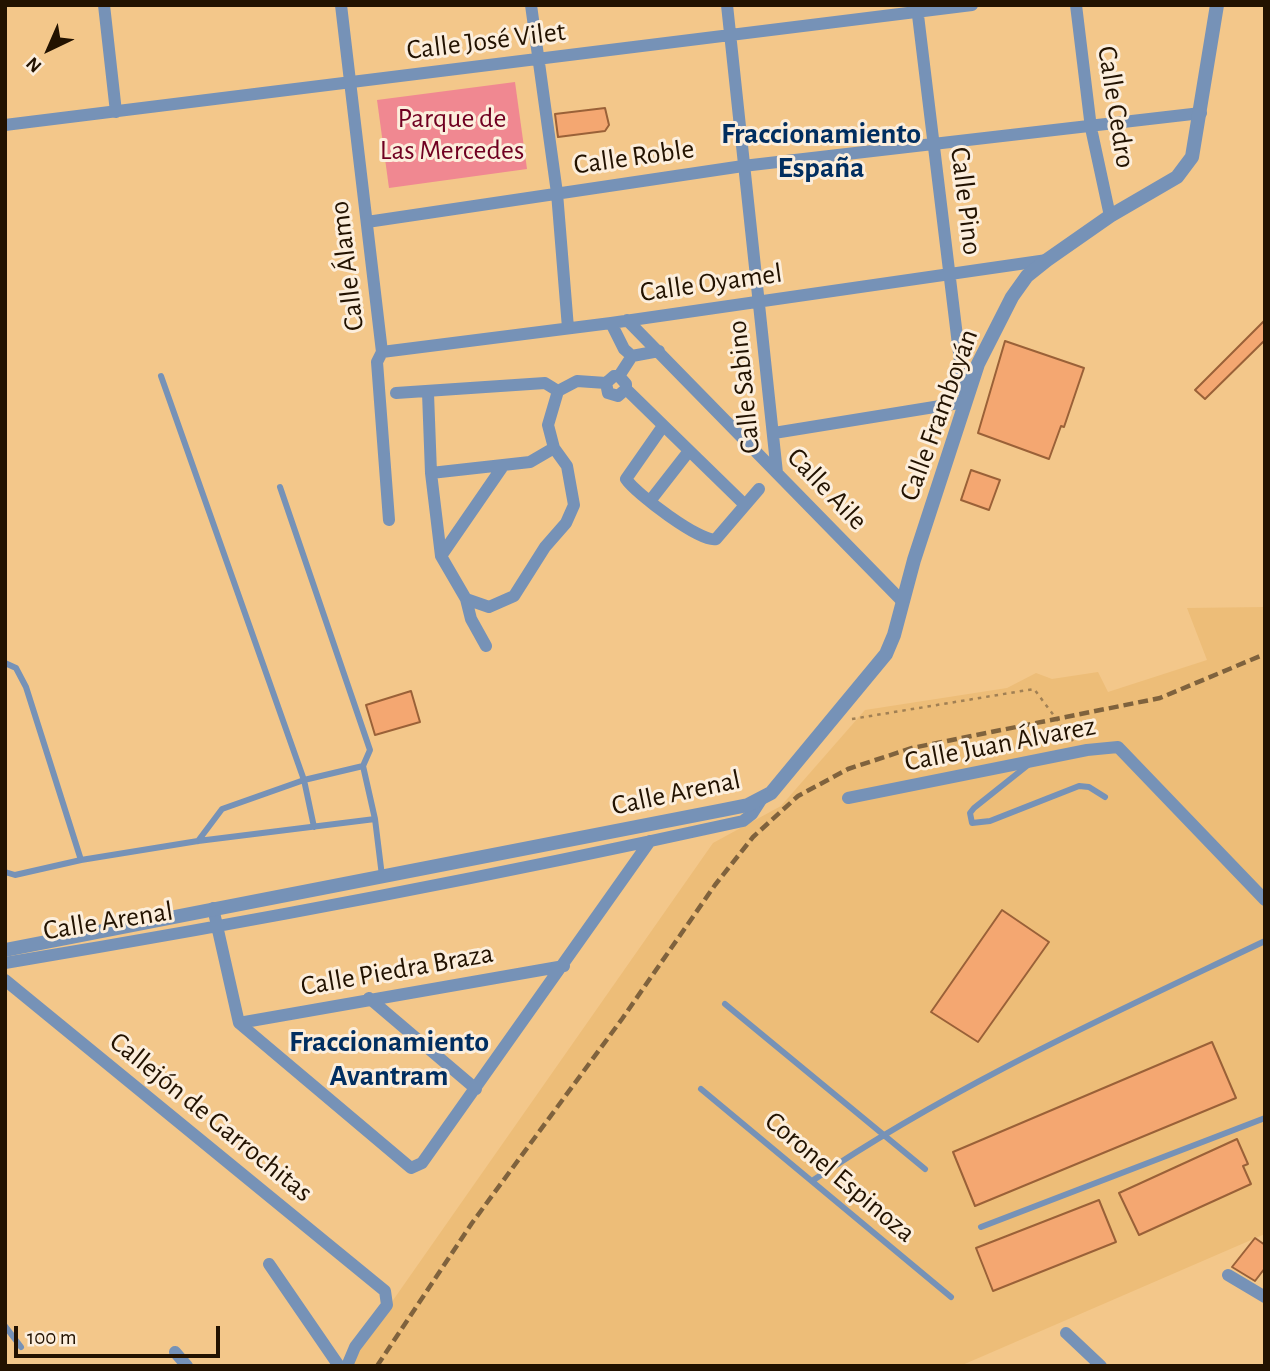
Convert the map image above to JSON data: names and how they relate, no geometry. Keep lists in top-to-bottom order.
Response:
{
  "streets": {
    "street": [
      "Calle José Vilet",
      "Calle Cedro",
      "Calle Roble",
      "Calle Pino",
      "Calle Álamo",
      "Calle Oyamel",
      "Calle Sabino",
      "Calle Framboyán",
      "Calle Aile",
      "Calle Juan Álvarez",
      "Calle Arenal",
      "Calle Piedra Braza",
      "Callejón de Garrochitas"
    ],
    "lane": ["Coronel Espinoza"]
  },
  "crossings": [
    ["Calle José Vilet", "Calle Pino"],
    ["Calle José Vilet", "Calle Álamo"],
    ["Calle José Vilet", "Calle Sabino"],
    ["Calle Cedro", "Calle Roble"],
    ["Calle Cedro", "Calle Framboyán"],
    ["Calle Roble", "Calle Pino"],
    ["Calle Roble", "Calle Álamo"],
    ["Calle Roble", "Calle Sabino"],
    ["Calle Roble", "Calle Framboyán"],
    ["Calle Pino", "Calle Oyamel"],
    ["Calle Pino", "Calle Framboyán"],
    ["Calle Álamo", "Calle Oyamel"],
    ["Calle Oyamel", "Calle Sabino"],
    ["Calle Oyamel", "Calle Framboyán"],
    ["Calle Oyamel", "Calle Aile"],
    ["Calle Sabino", "Calle Aile"],
    ["Calle Framboyán", "Calle Aile"],
    ["Calle Framboyán", "Calle Arenal"]
  ],
  "districts": ["Fraccionamiento España", "Fraccionamiento Avantram"],
  "parks": ["Parque de Las Mercedes"],
  "scale_bar": "100 m",
  "north": "bottom left"
}
